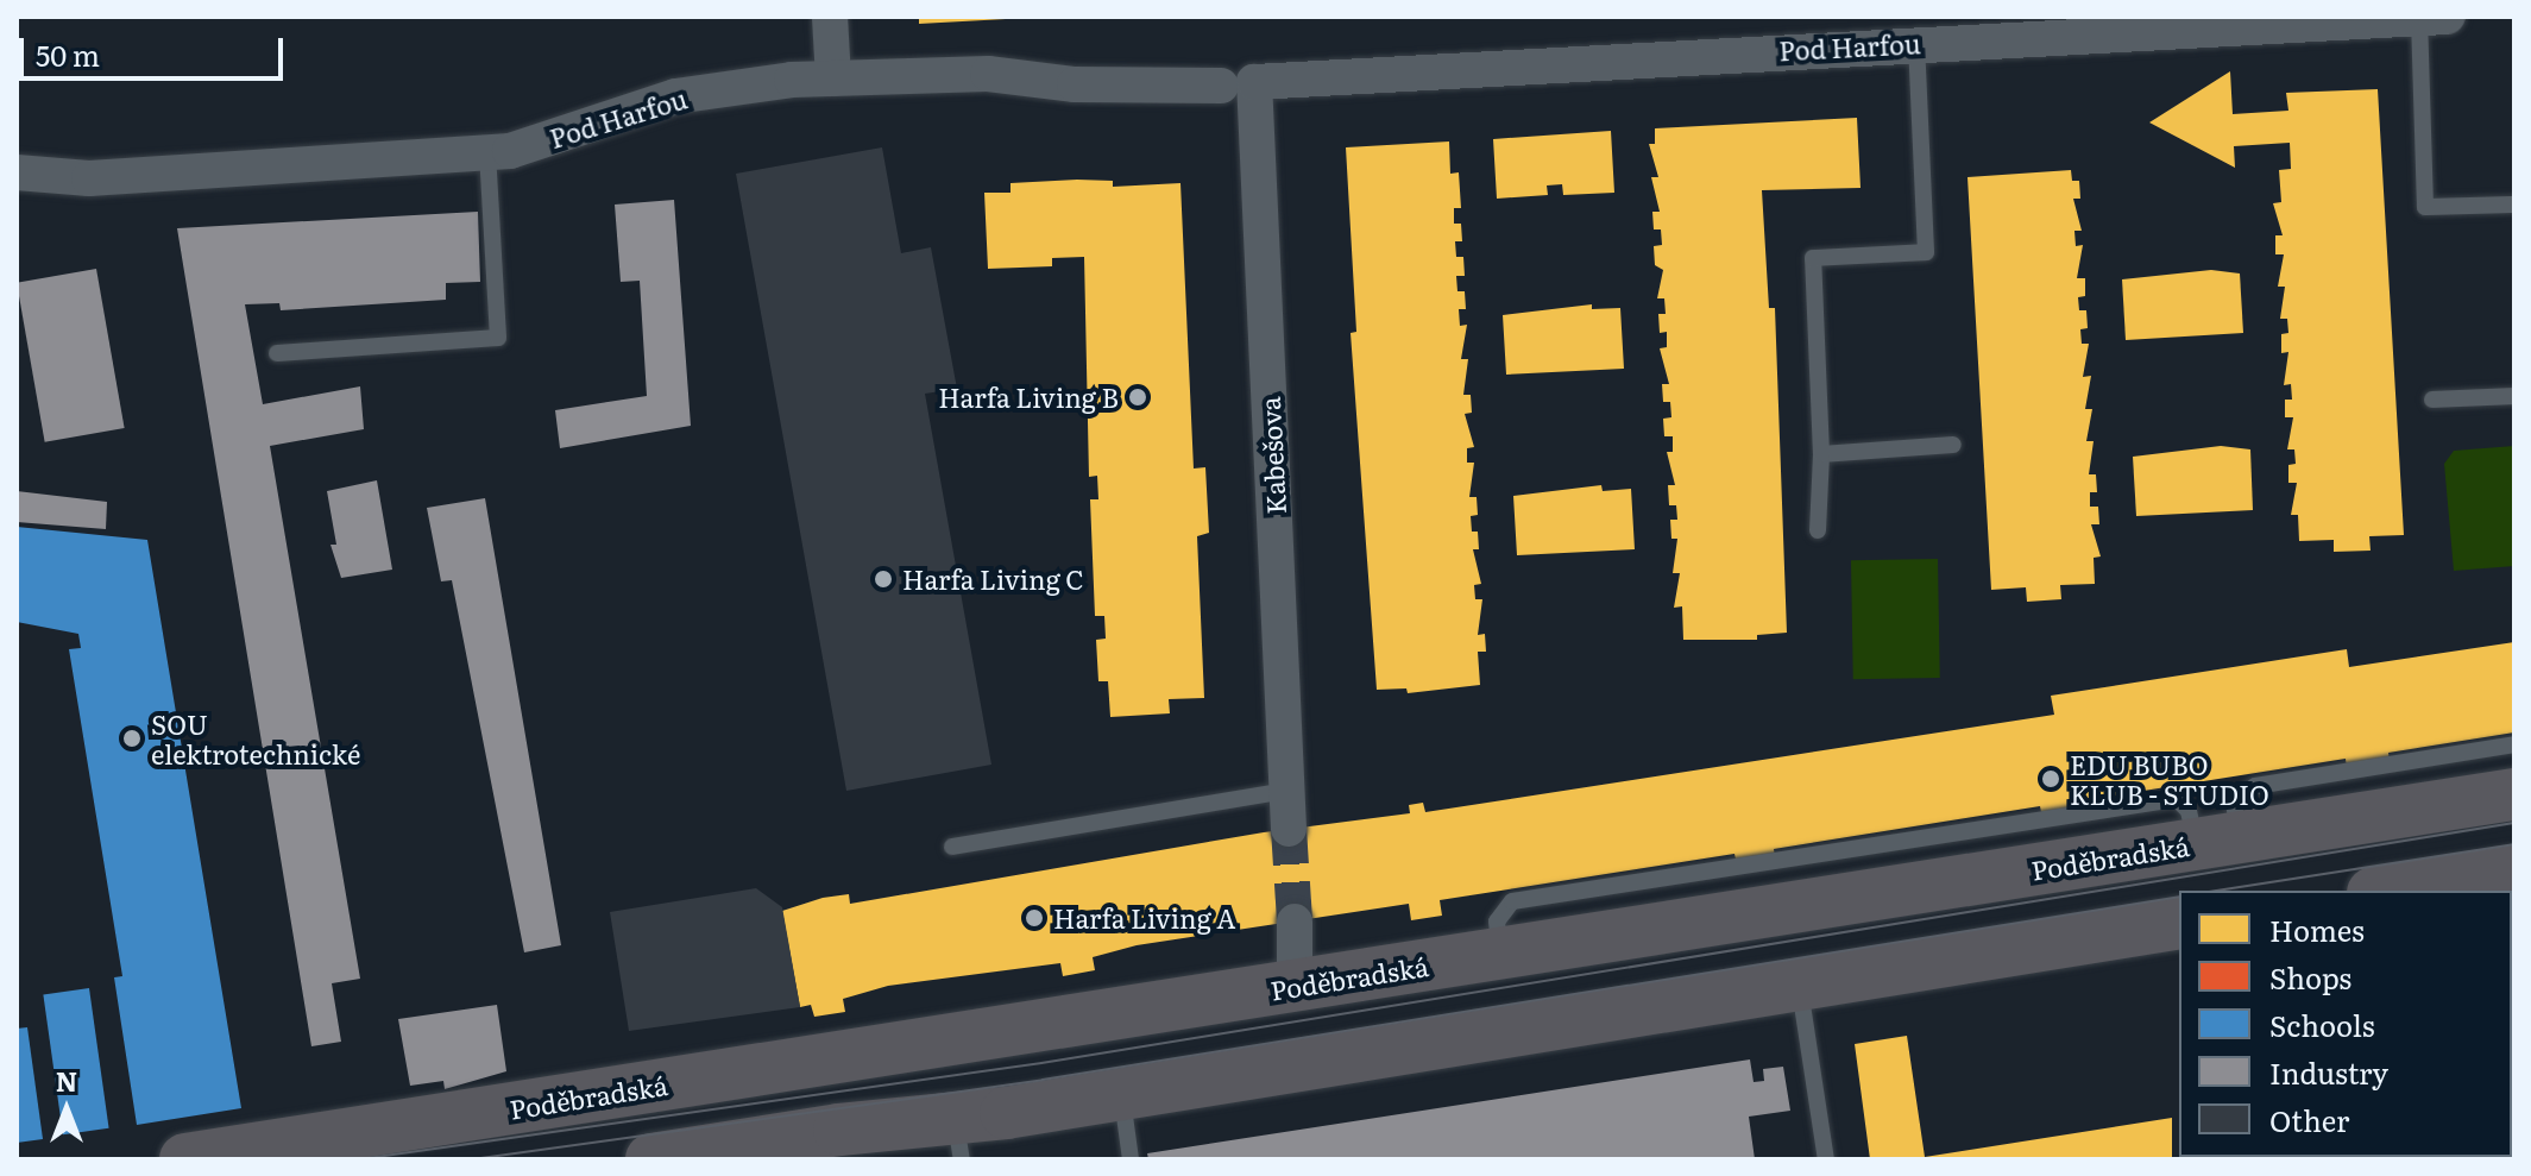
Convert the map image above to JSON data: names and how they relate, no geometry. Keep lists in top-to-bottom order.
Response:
{
  "streets": {
    "main road": ["Poděbradská"],
    "street": ["Pod Harfou", "Kabešova"]
  },
  "crossings": [
    ["Pod Harfou", "Kabešova"]
  ],
  "places": [
    "Harfa Living B",
    "Harfa Living C",
    "SOU elektrotechnické",
    "EDU BUBO KLUB - STUDIO",
    "Harfa Living A"
  ],
  "legend": [
    "Homes",
    "Shops",
    "Schools",
    "Industry",
    "Other"
  ],
  "scale_bar": "50 m",
  "north": "top"
}
